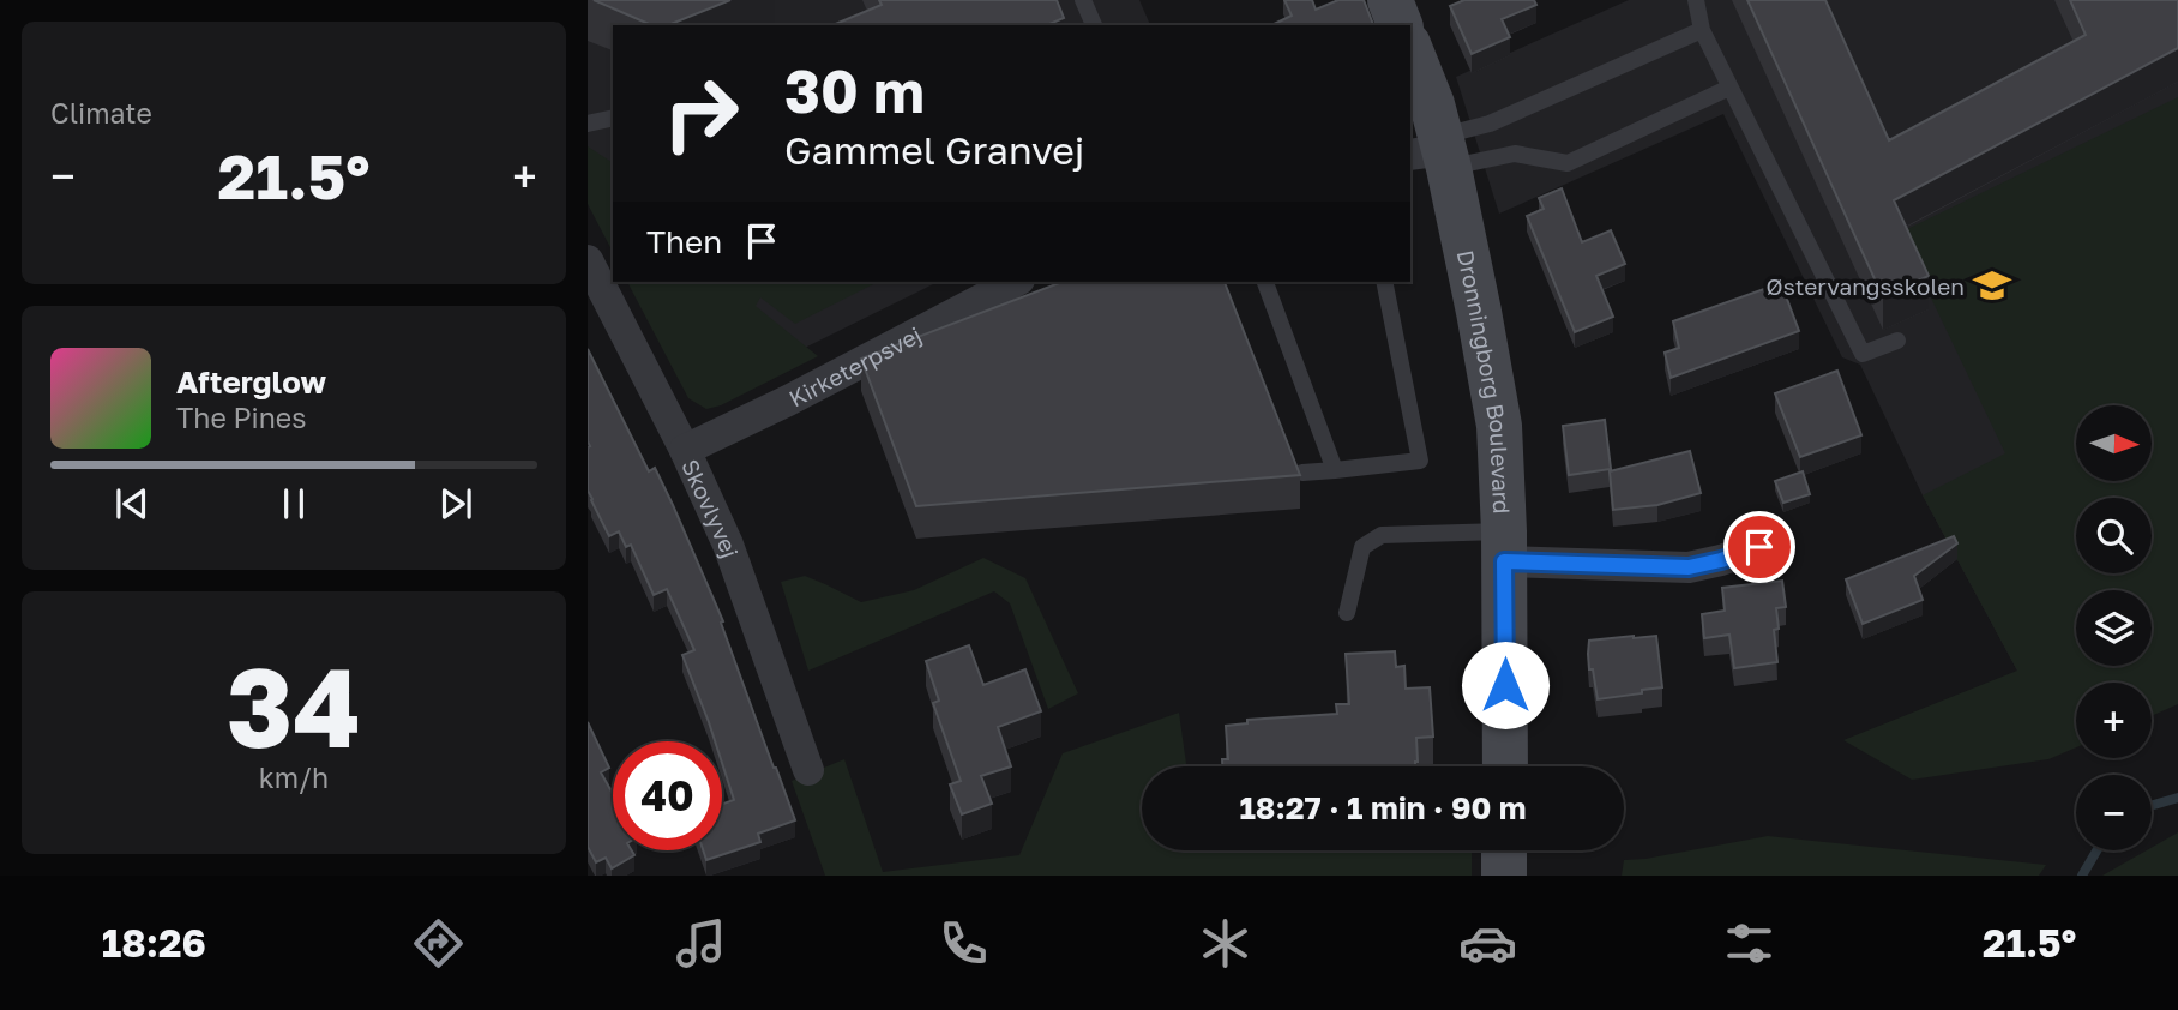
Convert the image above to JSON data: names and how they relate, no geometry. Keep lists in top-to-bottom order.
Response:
{
  "streets": {
    "street": ["Kirketerpsvej", "Dronningborg Boulevard", "Skovlyvej"]
  },
  "crossings": [
    ["Kirketerpsvej", "Skovlyvej"]
  ],
  "places": {
    "school or university": ["Østervangsskolen"]
  },
  "north": "right",
  "page": {
    "tile": [
      "Climate",
      ["34", "km/h"]
    ],
    "turn": ["30 m", "Gammel Granvej"],
    "heat": ["−", "21.5°", "+"],
    "then": "Then",
    "song": ["Afterglow", "The Pines"],
    "map_buttons": ["+", "−"],
    "limit": "40",
    "trip": "18:27 · 1 min · 90 m",
    "tabs": ["18:26", "21.5°"]
  }
}
